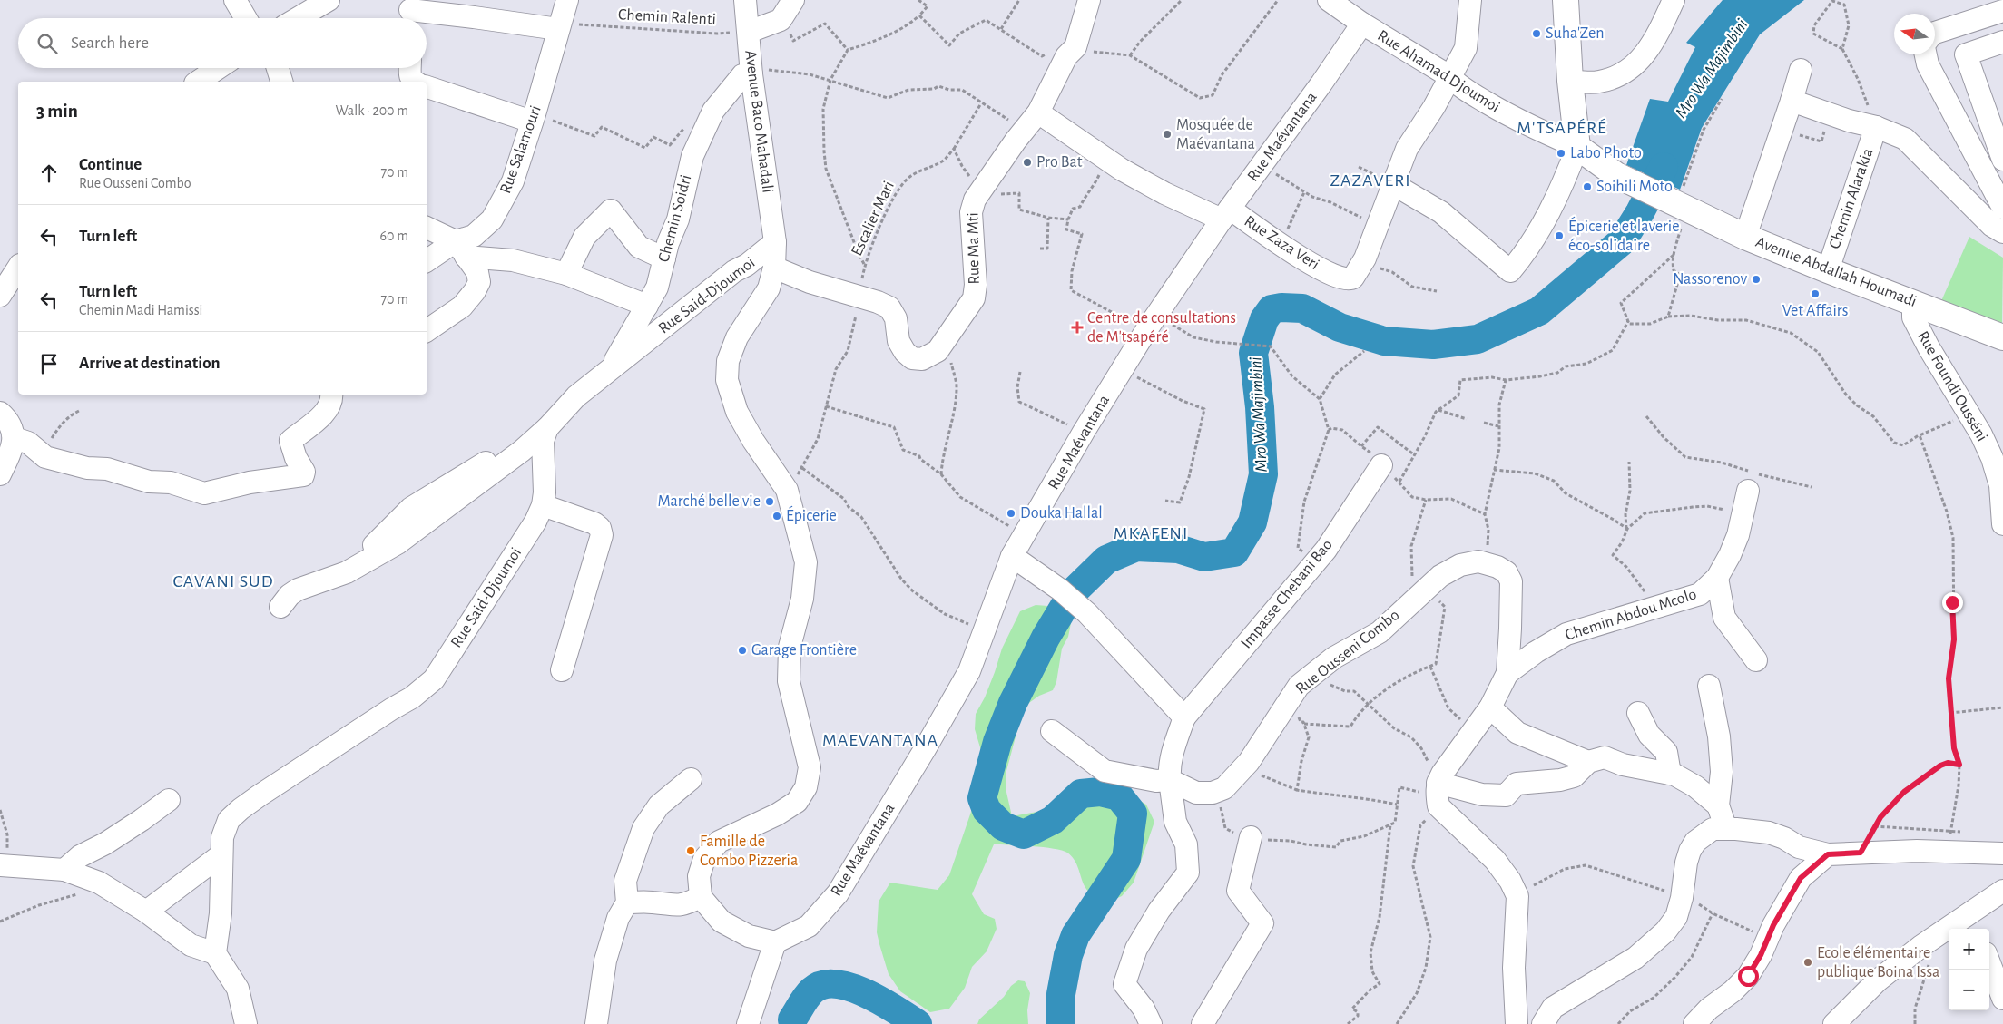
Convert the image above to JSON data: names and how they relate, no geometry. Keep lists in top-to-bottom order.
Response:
{
  "streets": {
    "main road": ["Avenue Abdallah Houmadi"],
    "street": [
      "Rue Ahamad Djoumoi",
      "Avenue Baco Mahadali",
      "Rue Maévantana",
      "Rue Salamouri",
      "Chemin Alarakia",
      "Chemin Soidri",
      "Rue Zaza Veri",
      "Rue Ma Mti",
      "Rue Said-Djoumoi",
      "Rue Foundi Ousséni",
      "Impasse Chebani Bao",
      "Chemin Abdou Mcolo",
      "Rue Ousseni Combo"
    ],
    "path": ["Chemin Ralenti", "Escalier Mari"]
  },
  "crossings": [
    ["Chemin Ralenti", "Avenue Baco Mahadali"],
    ["Chemin Ralenti", "Rue Salamouri"],
    ["Rue Ahamad Djoumoi", "Rue Maévantana"],
    ["Rue Ahamad Djoumoi", "Rue Zaza Veri"],
    ["Rue Ahamad Djoumoi", "Avenue Abdallah Houmadi"],
    ["Avenue Baco Mahadali", "Chemin Soidri"],
    ["Avenue Baco Mahadali", "Rue Said-Djoumoi"],
    ["Rue Maévantana", "Rue Zaza Veri"],
    ["Chemin Alarakia", "Avenue Abdallah Houmadi"],
    ["Chemin Soidri", "Rue Said-Djoumoi"],
    ["Escalier Mari", "Rue Ma Mti"],
    ["Rue Zaza Veri", "Rue Ma Mti"],
    ["Avenue Abdallah Houmadi", "Rue Foundi Ousséni"],
    ["Chemin Abdou Mcolo", "Rue Ousseni Combo"]
  ],
  "districts": [
    "M'TSAPÉRÉ",
    "ZAZAVERI",
    "MKAFENI",
    "CAVANI SUD",
    "MAEVANTANA"
  ],
  "water": ["Mro Wa Majimbini"],
  "places": {
    "other": [
      "Suha'Zen",
      "Mosquée de Maévantana",
      "Labo Photo",
      "Pro Bat",
      "Soihili Moto",
      "Épicerie et laverie éco-solidaire",
      "Nassorenov",
      "Vet Affairs",
      "Marché belle vie",
      "Douka Hallal",
      "Épicerie",
      "Garage Frontière",
      "Famille de Combo Pizzeria",
      "Ecole élémentaire publique Boina Issa"
    ],
    "health": ["Centre de consultations de M'tsapéré"]
  },
  "north": "left",
  "page": {
    "search": "Search here",
    "heading": ["3 min", "Walk · 200 m"],
    "list": [
      ["Continue", "Rue Ousseni Combo", "70 m"],
      ["Turn left", "60 m"],
      ["Turn left", "Chemin Madi Hamissi", "70 m"],
      "Arrive at destination"
    ],
    "map_buttons": ["+", "−"]
  }
}
